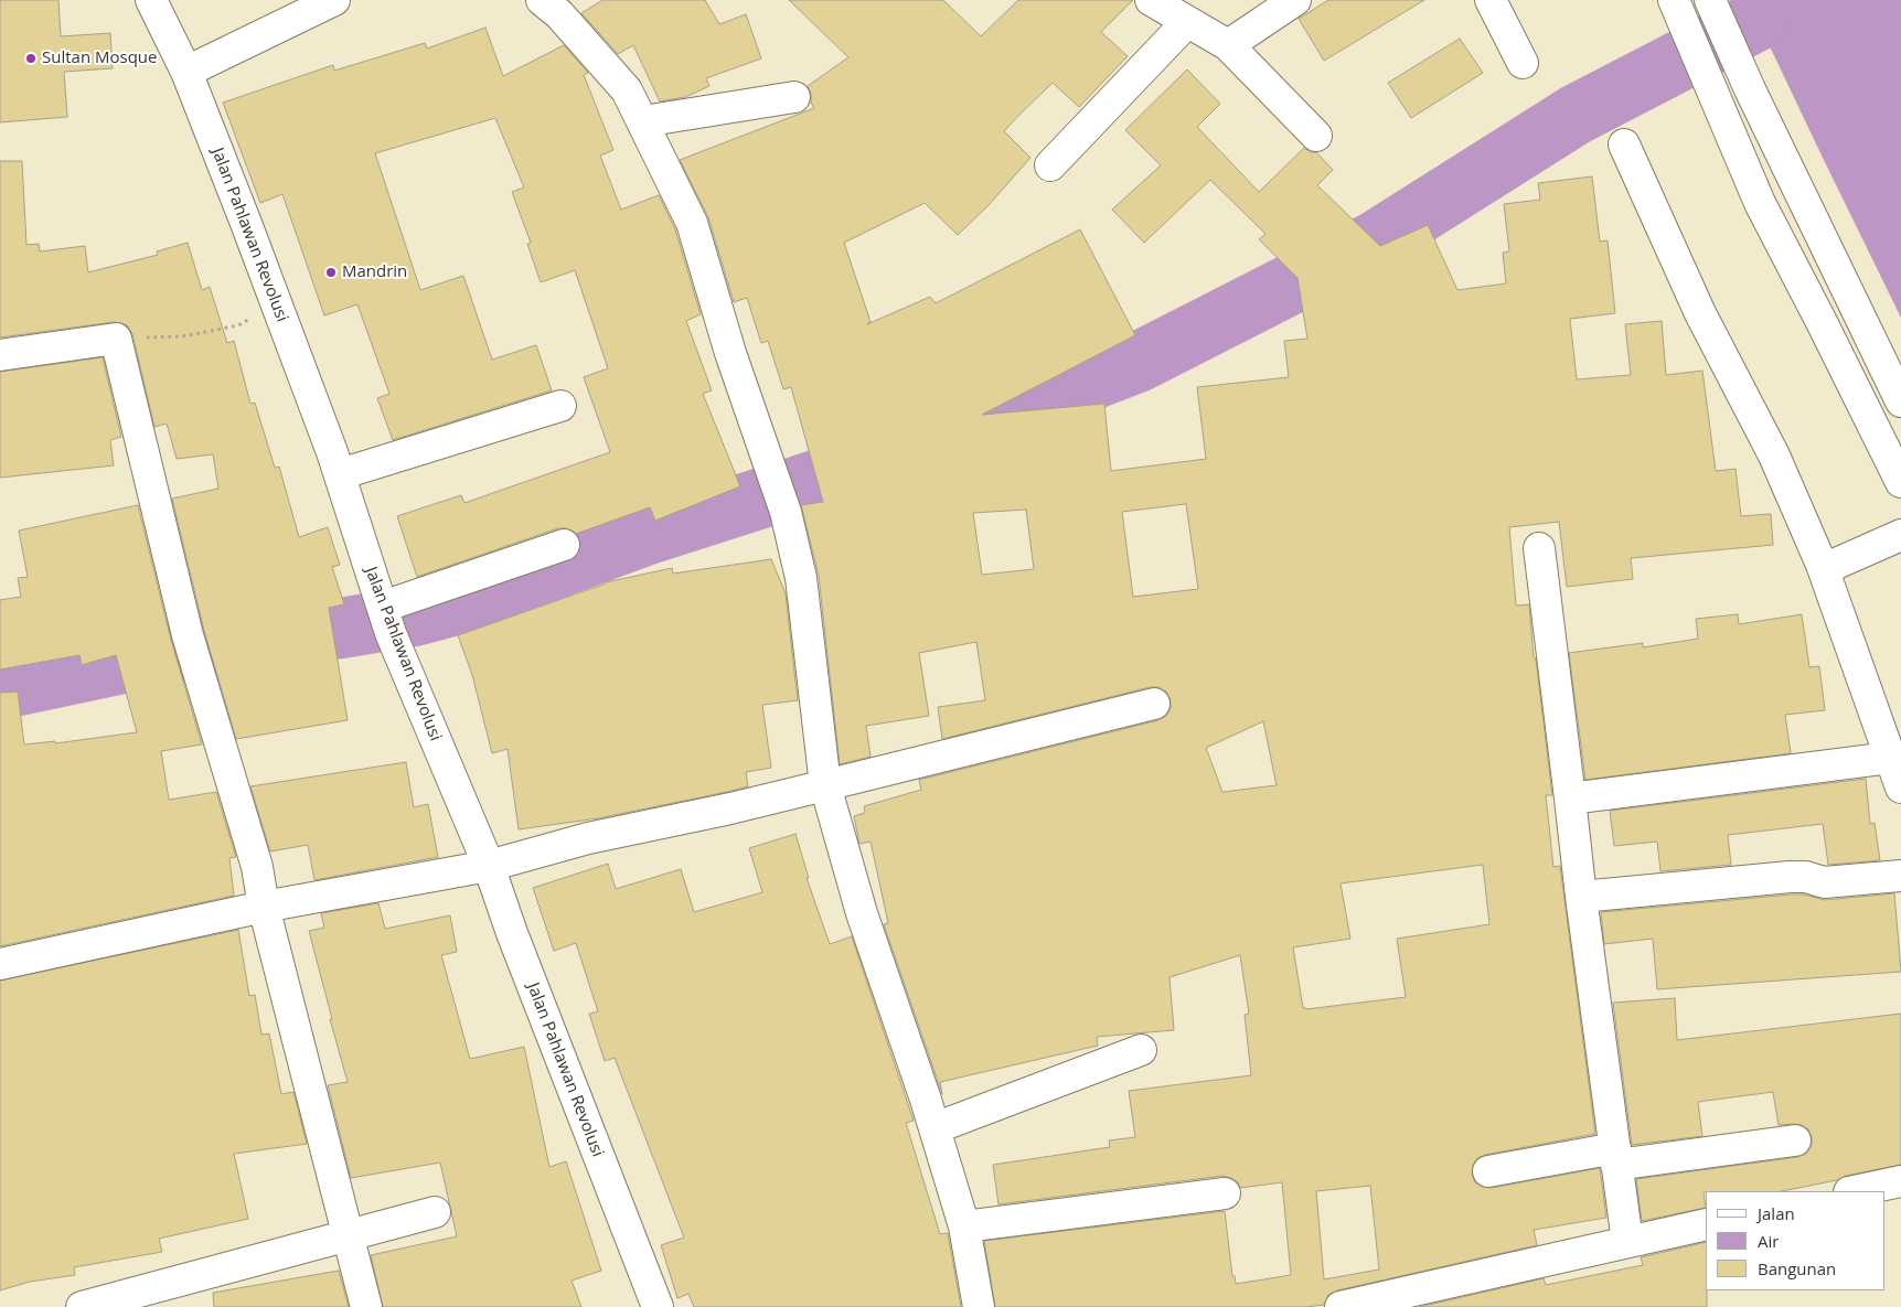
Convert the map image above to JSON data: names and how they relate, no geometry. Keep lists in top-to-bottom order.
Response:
{
  "streets": {
    "street": ["Jalan Pahlawan Revolusi"]
  },
  "places": ["Sultan Mosque", "Mandrin"],
  "legend": ["Jalan", "Air", "Bangunan"]
}
